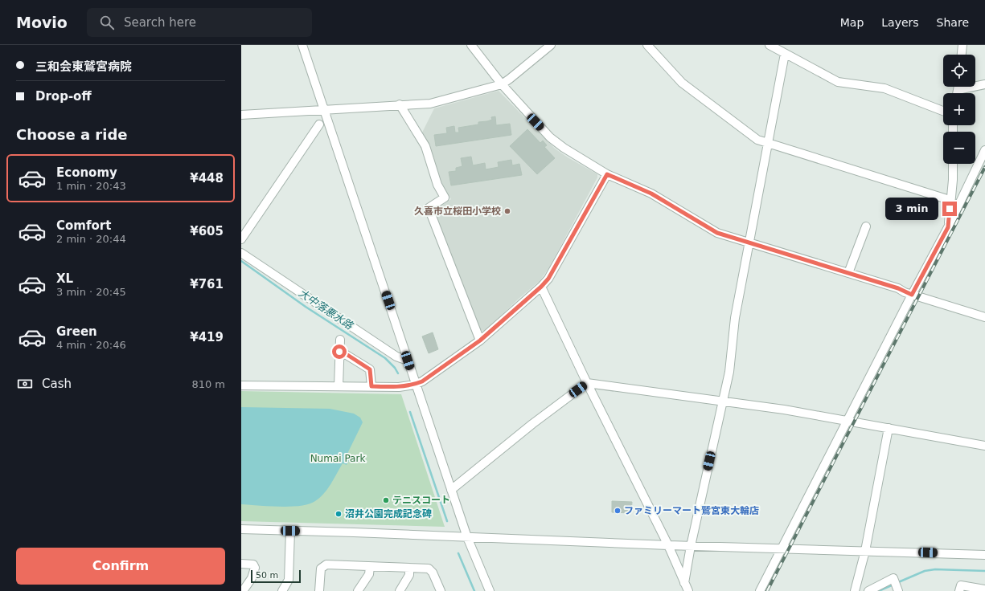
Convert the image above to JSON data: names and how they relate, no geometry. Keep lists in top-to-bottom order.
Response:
{
  "water": ["大中落悪水路"],
  "parks": ["Numai Park"],
  "places": [
    "久喜市立桜田小学校",
    "テニスコート",
    "ファミリーマート鷲宮東大輪店",
    "沼井公園完成記念碑"
  ],
  "scale_bar": "50 m",
  "page": {
    "header": "Movio",
    "search": "Search here",
    "nav": ["Map", "Layers", "Share"],
    "banner": ["三和会東鷲宮病院", "Drop-off"],
    "map_buttons": ["+", "−"],
    "heading": "Choose a ride",
    "list": [
      {
        "name": "Economy",
        "note": "1 min · 20:43",
        "value": "¥448"
      },
      {
        "name": "Comfort",
        "note": "2 min · 20:44",
        "value": "¥605"
      },
      {
        "name": "XL",
        "note": "3 min · 20:45",
        "value": "¥761"
      },
      {
        "name": "Green",
        "note": "4 min · 20:46",
        "value": "¥419"
      }
    ],
    "bubble": "3 min",
    "pay": ["Cash", "810 m"],
    "buttons": "Confirm",
    "scale": "50 m"
  }
}
